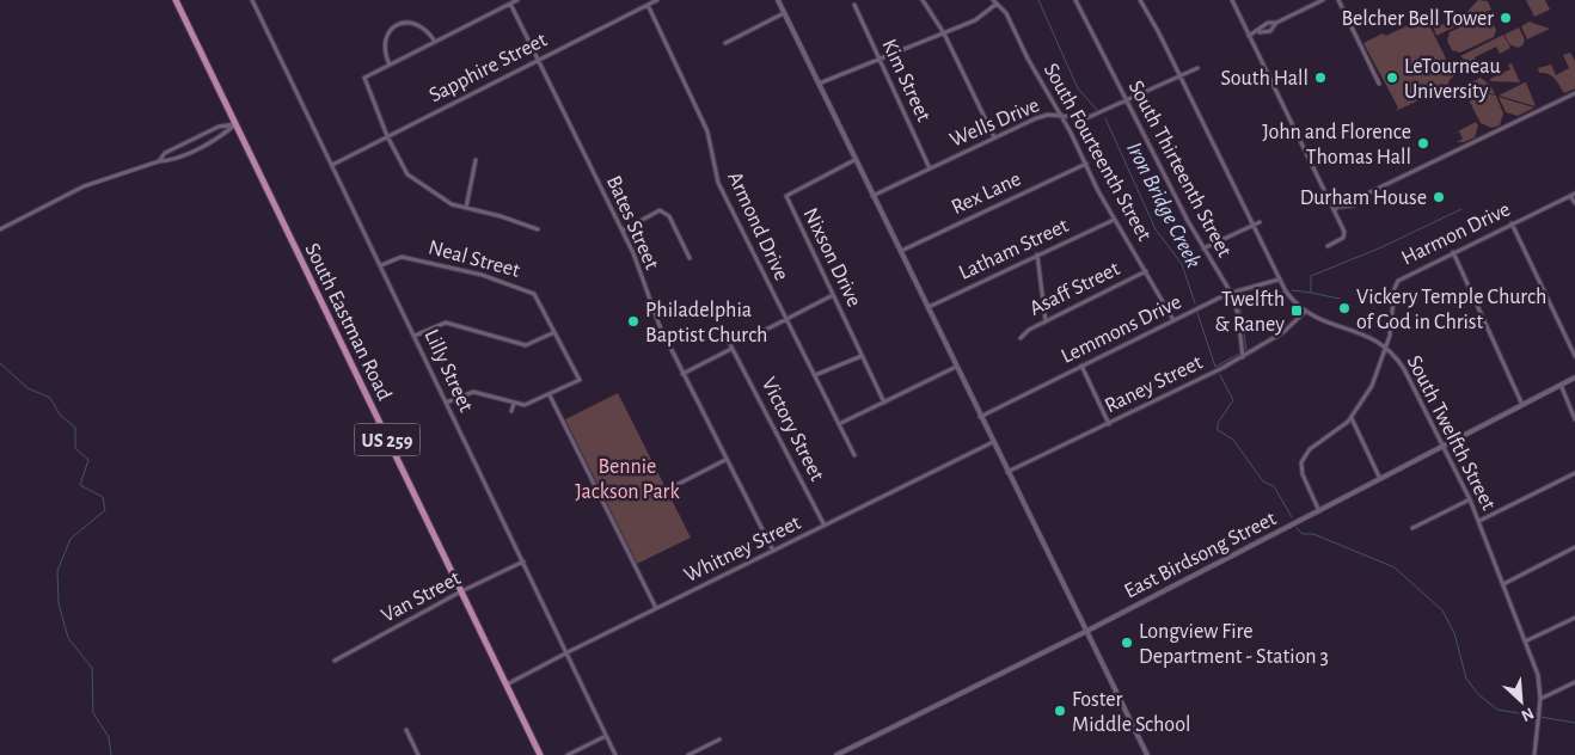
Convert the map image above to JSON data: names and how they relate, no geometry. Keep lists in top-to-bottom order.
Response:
{
  "streets": {
    "main road": ["South Eastman Road", "US 259"],
    "street": [
      "Sapphire Street",
      "Kim Street",
      "Wells Drive",
      "South Fourteenth Street",
      "South Thirteenth Street",
      "Rex Lane",
      "Bates Street",
      "Armond Drive",
      "Harmon Drive",
      "Latham Street",
      "Nixson Drive",
      "Neal Street",
      "Asaff Street",
      "Lemmons Drive",
      "Lilly Street",
      "Raney Street",
      "Victory Street",
      "South Twelfth Street",
      "Whitney Street",
      "East Birdsong Street",
      "Van Street"
    ]
  },
  "crossings": [
    ["Sapphire Street", "Bates Street"],
    ["Sapphire Street", "Armond Drive"],
    ["Sapphire Street", "Lilly Street"],
    ["Kim Street", "Wells Drive"],
    ["Wells Drive", "South Fourteenth Street"],
    ["Wells Drive", "South Thirteenth Street"],
    ["Wells Drive", "South Twelfth Street"],
    ["South Fourteenth Street", "Rex Lane"],
    ["South Fourteenth Street", "Latham Street"],
    ["South Fourteenth Street", "Asaff Street"],
    ["South Fourteenth Street", "Lemmons Drive"],
    ["South Thirteenth Street", "Lemmons Drive"],
    ["South Thirteenth Street", "Raney Street"],
    ["Bates Street", "Whitney Street"],
    ["Harmon Drive", "South Twelfth Street"],
    ["Harmon Drive", "East Birdsong Street"],
    ["Neal Street", "Lilly Street"],
    ["South Eastman Road", "Whitney Street"],
    ["South Eastman Road", "Van Street"],
    ["Lemmons Drive", "South Twelfth Street"],
    ["Lilly Street", "Whitney Street"],
    ["Lilly Street", "Van Street"],
    ["Raney Street", "South Twelfth Street"],
    ["Victory Street", "Whitney Street"],
    ["South Twelfth Street", "East Birdsong Street"]
  ],
  "water": ["Iron Bridge Creek"],
  "parks": ["Bennie Jackson Park"],
  "places": {
    "other": [
      "Belcher Bell Tower",
      "South Hall",
      "LeTourneau University",
      "John and Florence Thomas Hall",
      "Durham House",
      "Vickery Temple Church of God in Christ",
      "Philadelphia Baptist Church",
      "Longview Fire Department - Station 3",
      "Foster Middle School"
    ],
    "transit": ["Twelfth & Raney"]
  },
  "north": "bottom right"
}
